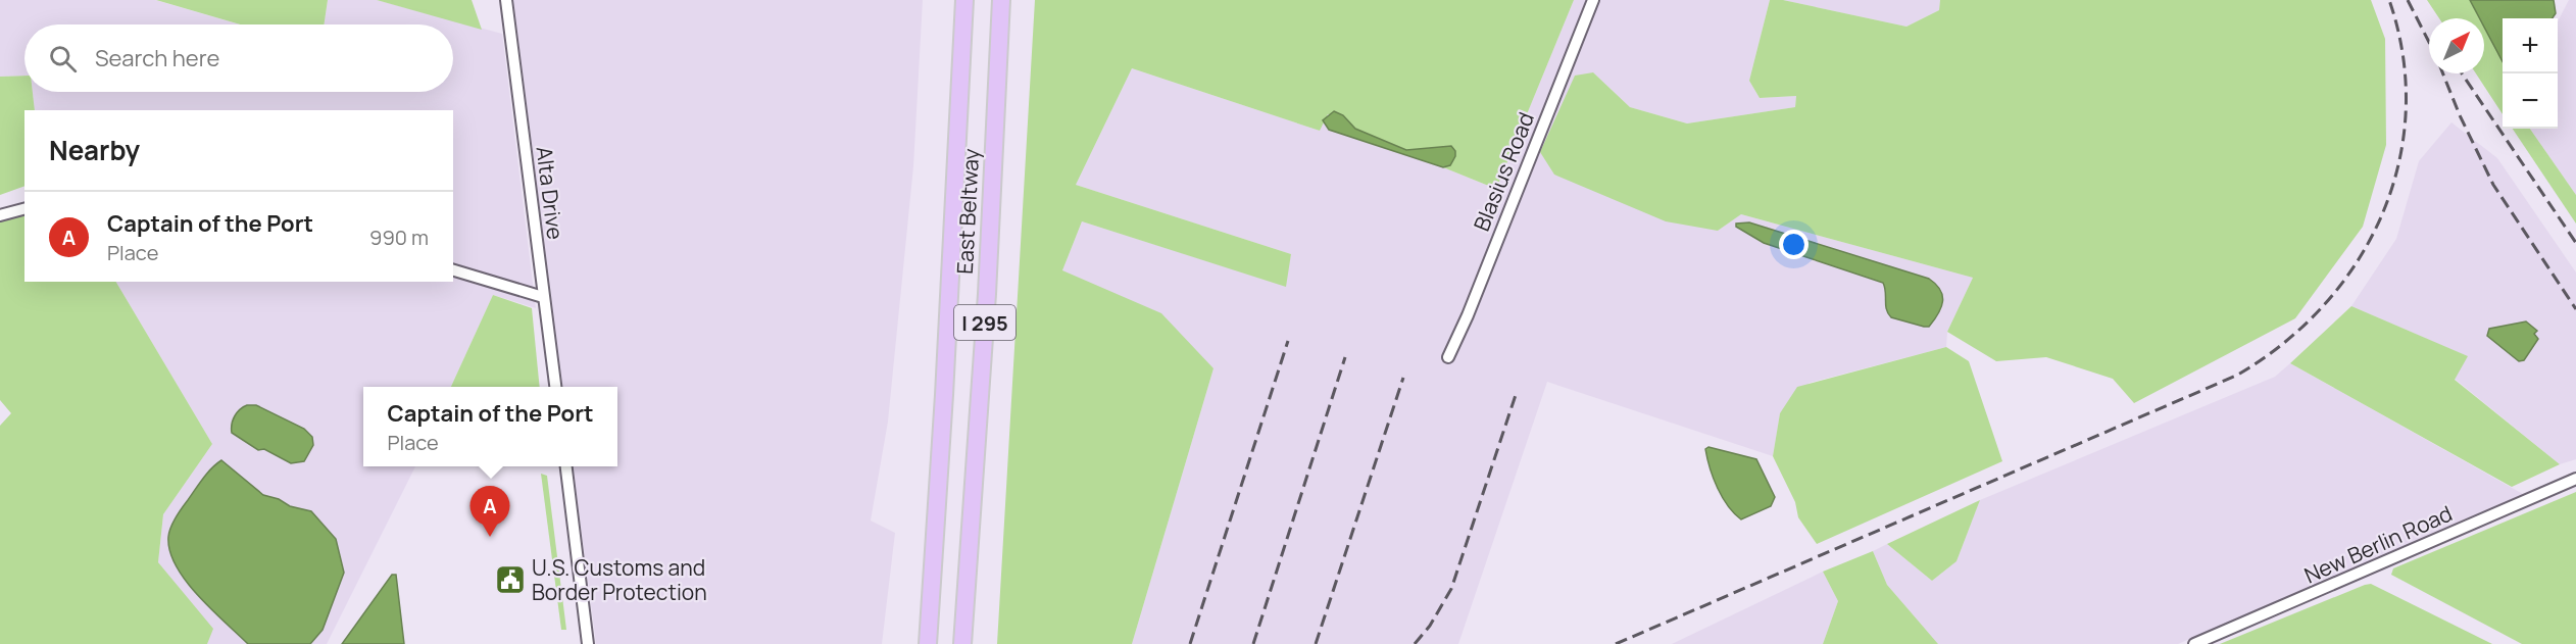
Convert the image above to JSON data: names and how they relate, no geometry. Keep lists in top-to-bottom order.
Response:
{
  "streets": {
    "highway": ["East Beltway", "I 295"],
    "street": ["Blasius Road", "Alta Drive", "New Berlin Road"]
  },
  "places": {
    "public building": ["U.S. Customs and Border Protection"]
  },
  "north": "top right",
  "page": {
    "map_buttons": ["+", "−"],
    "search": "Search here",
    "heading": "Nearby",
    "list": [
      {
        "mark": "A",
        "name": "Captain of the Port",
        "note": "Place",
        "value": "990 m"
      }
    ],
    "popup": ["Captain of the Port", "Place"],
    "pins": "A"
  }
}
